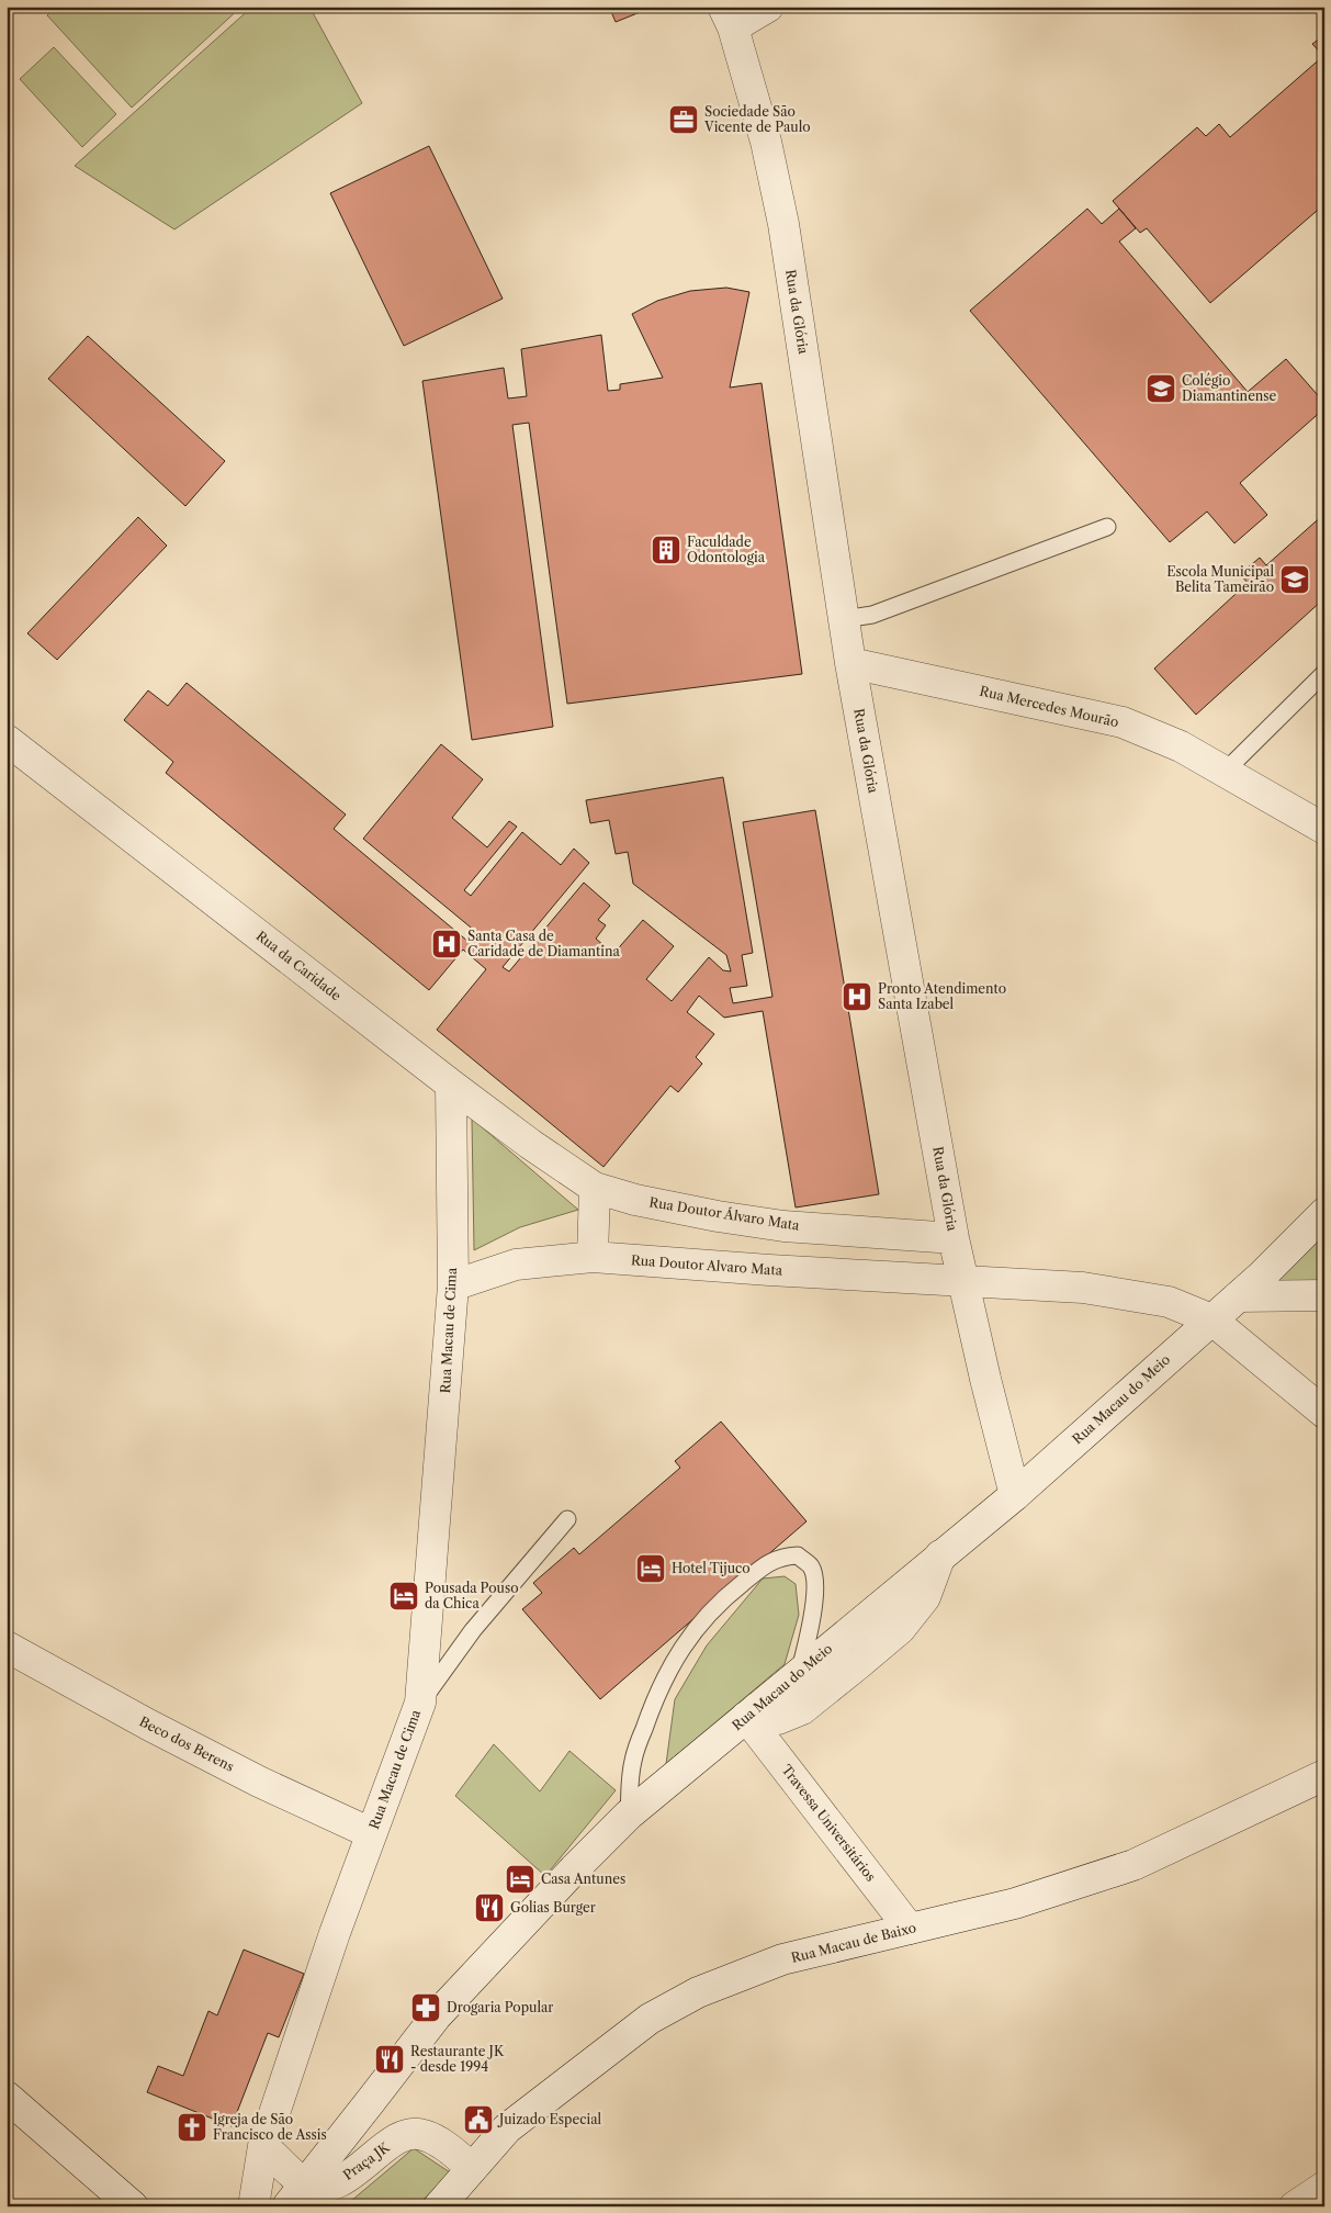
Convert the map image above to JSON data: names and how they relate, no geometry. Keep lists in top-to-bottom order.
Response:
{
  "streets": {
    "street": [
      "Rua da Glória",
      "Rua Mercedes Mourão",
      "Rua da Caridade",
      "Rua Doutor Álvaro Mata",
      "Rua Doutor Alvaro Mata",
      "Rua Macau de Cima",
      "Rua Macau do Meio",
      "Beco dos Berens",
      "Travessa Universitários",
      "Rua Macau de Baixo",
      "Praça JK"
    ]
  },
  "crossings": [
    ["Rua da Glória", "Rua Mercedes Mourão"],
    ["Rua da Glória", "Rua Doutor Álvaro Mata"],
    ["Rua da Glória", "Rua Doutor Alvaro Mata"],
    ["Rua da Glória", "Rua Macau do Meio"],
    ["Rua da Caridade", "Rua Doutor Álvaro Mata"],
    ["Rua da Caridade", "Rua Macau de Cima"],
    ["Rua Doutor Alvaro Mata", "Rua Macau de Cima"],
    ["Rua Doutor Alvaro Mata", "Rua Macau do Meio"],
    ["Rua Macau de Cima", "Beco dos Berens"],
    ["Rua Macau do Meio", "Travessa Universitários"],
    ["Rua Macau do Meio", "Praça JK"],
    ["Travessa Universitários", "Rua Macau de Baixo"],
    ["Rua Macau de Baixo", "Praça JK"]
  ],
  "places": {
    "office": ["Sociedade São Vicente de Paulo"],
    "school or university": ["Colégio Diamantinense", "Escola Municipal Belita Tameirão"],
    "building": ["Faculdade Odontologia"],
    "hospital": ["Santa Casa de Caridade de Diamantina", "Pronto Atendimento Santa Izabel"],
    "hotel": ["Hotel Tijuco", "Pousada Pouso da Chica", "Casa Antunes"],
    "restaurant": ["Golias Burger", "Restaurante JK - desde 1994"],
    "pharmacy": ["Drogaria Popular"],
    "public building": ["Juizado Especial"],
    "church": ["Igreja de São Francisco de Assis"]
  }
}
